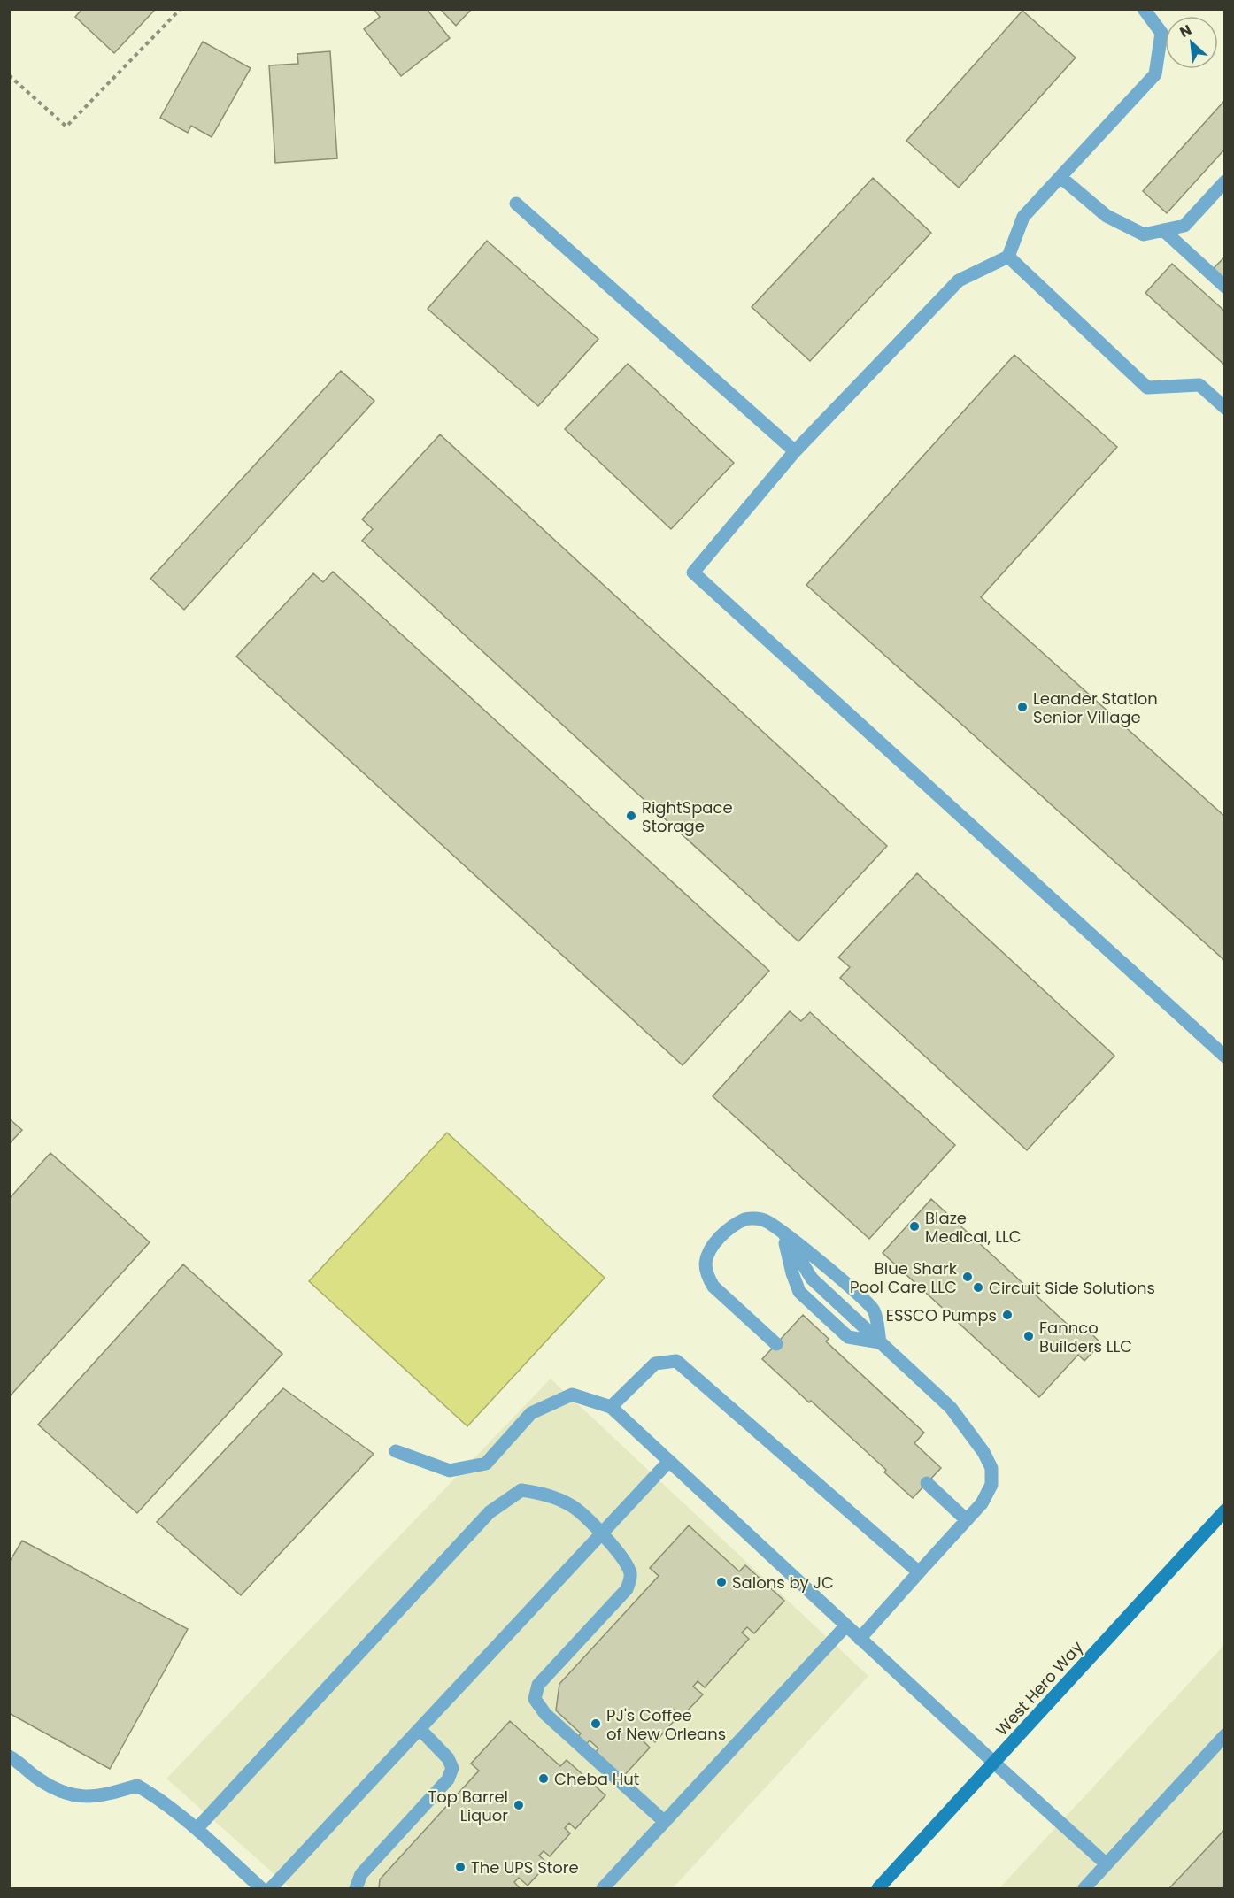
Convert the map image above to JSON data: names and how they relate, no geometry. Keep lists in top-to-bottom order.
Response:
{
  "streets": {
    "main road": ["West Hero Way"]
  },
  "places": [
    "Leander Station Senior Village",
    "RightSpace Storage",
    "Blaze Medical, LLC",
    "Blue Shark Pool Care LLC",
    "Circuit Side Solutions",
    "ESSCO Pumps",
    "Fannco Builders LLC",
    "Salons by JC",
    "PJ's Coffee of New Orleans",
    "Cheba Hut",
    "Top Barrel Liquor",
    "The UPS Store"
  ],
  "north": "top left"
}
